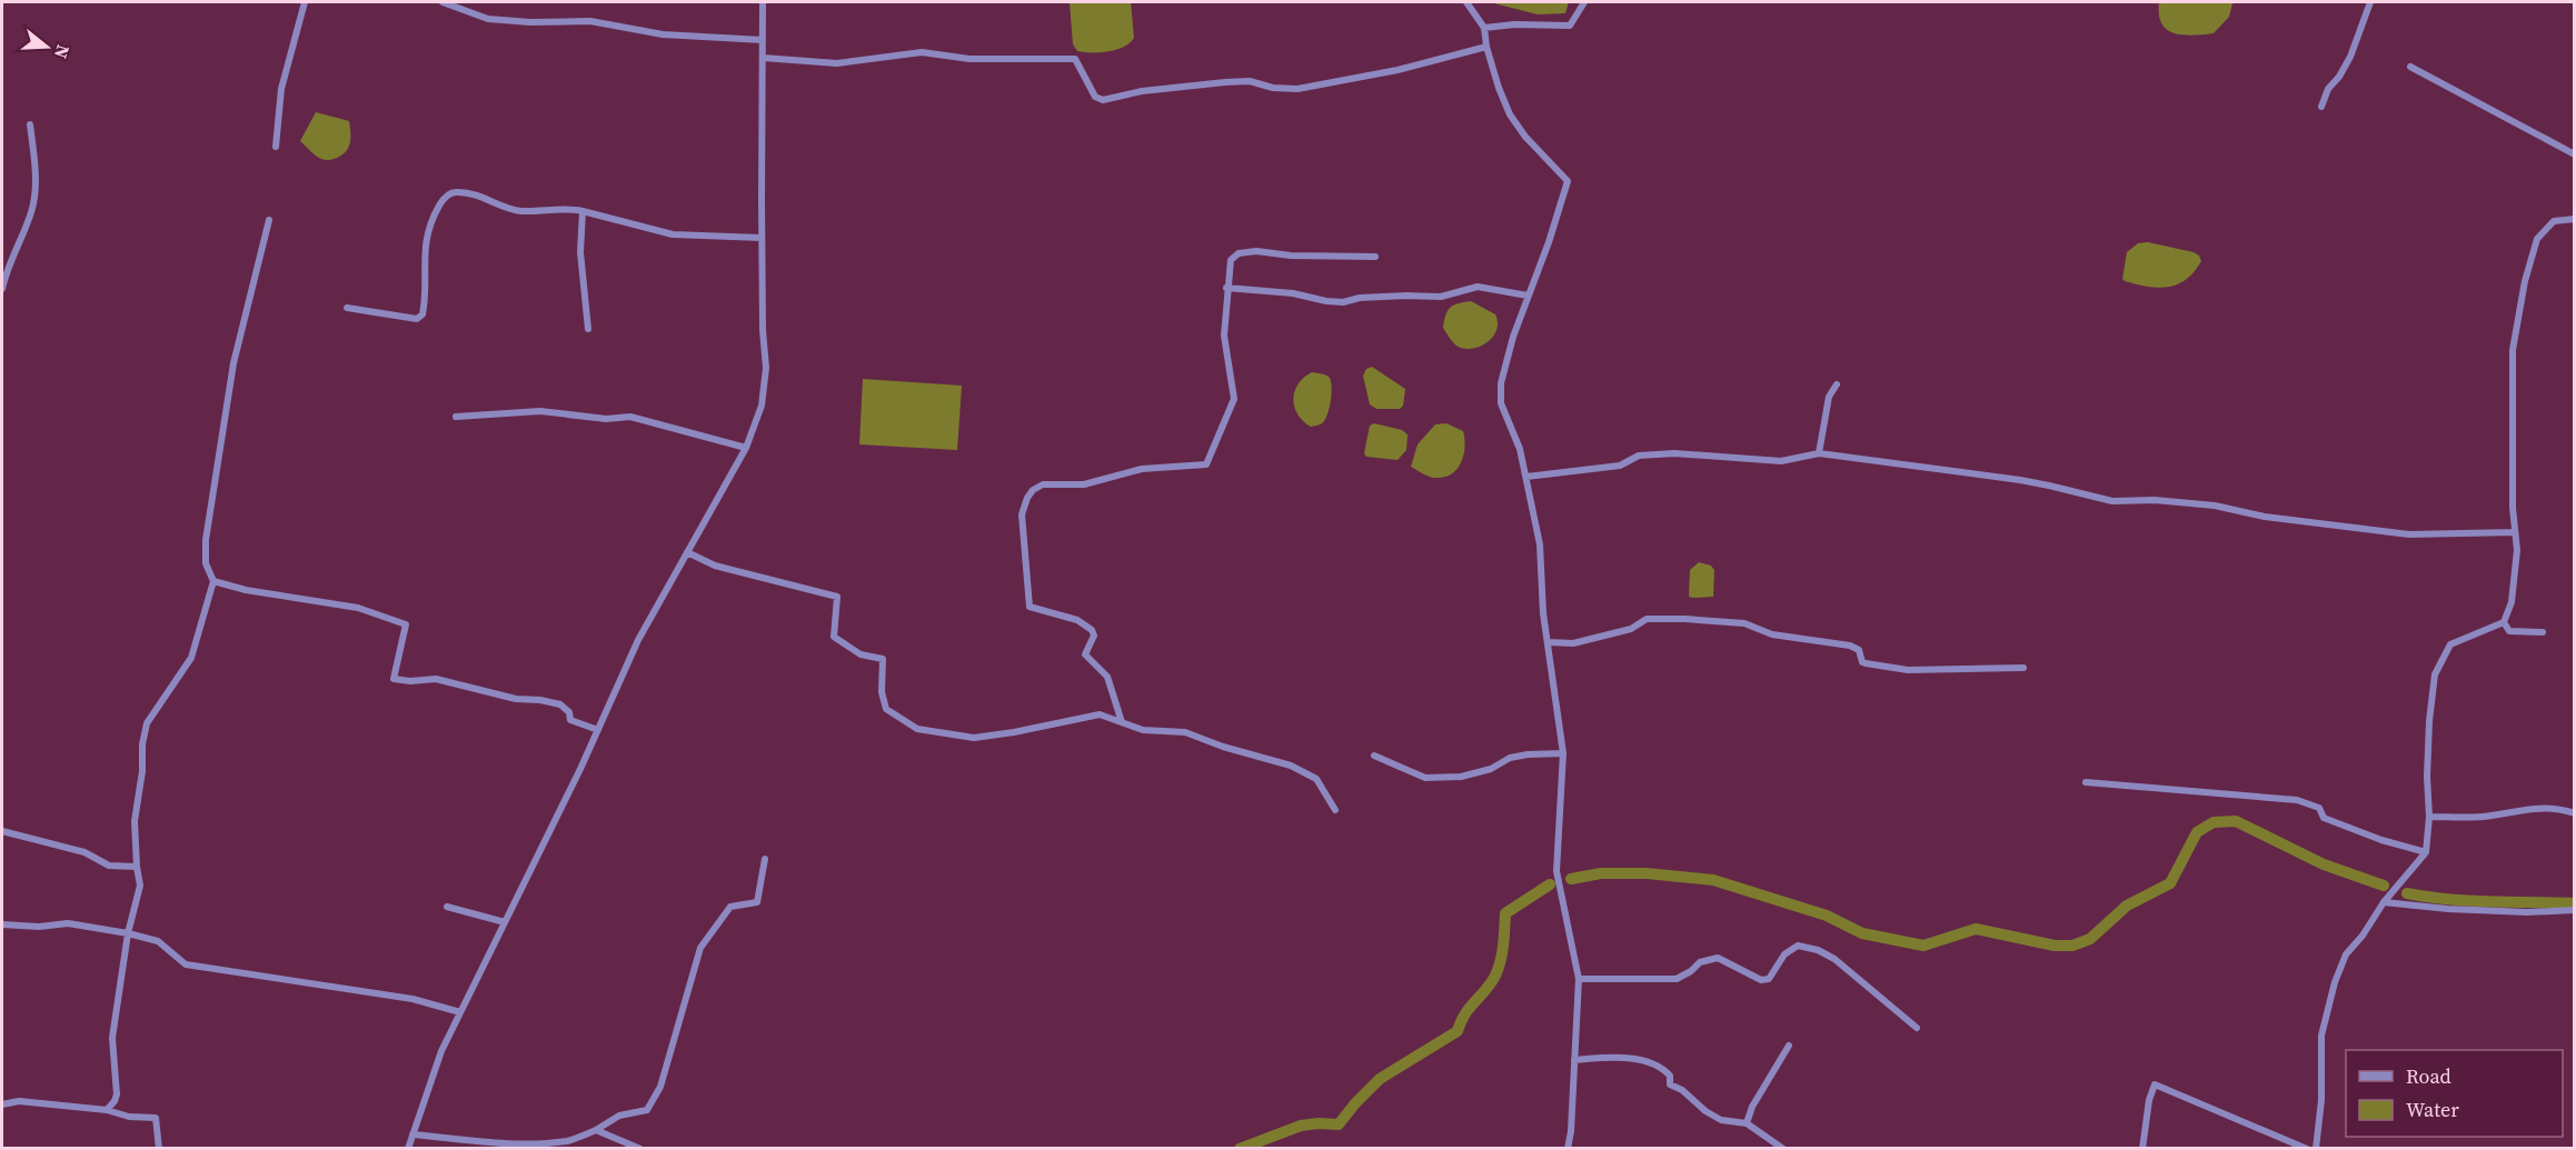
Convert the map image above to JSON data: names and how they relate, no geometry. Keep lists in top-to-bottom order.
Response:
{
  "legend": ["Road", "Water"],
  "north": "right"
}
